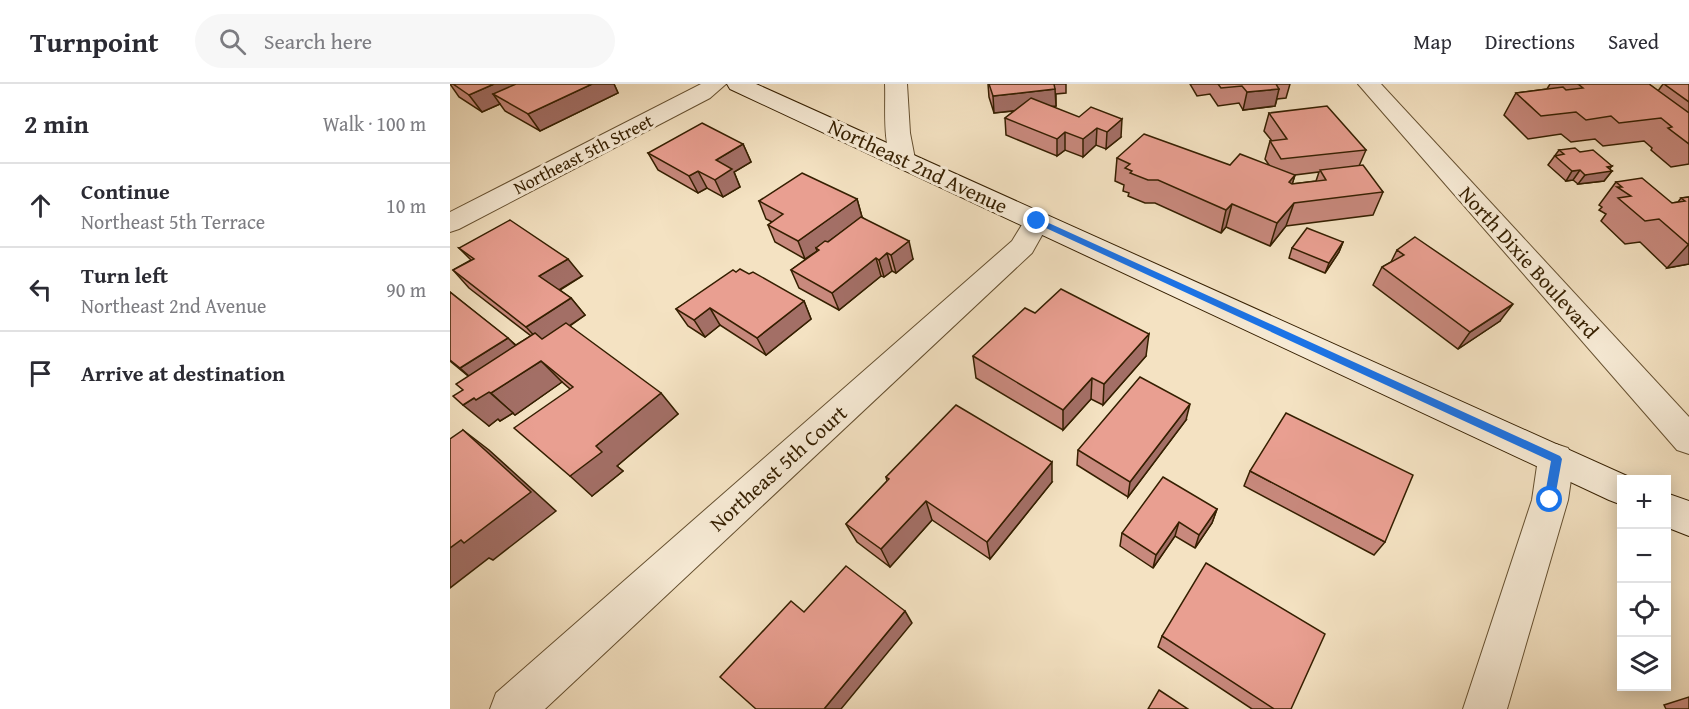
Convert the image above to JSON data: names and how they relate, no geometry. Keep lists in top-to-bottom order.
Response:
{
  "streets": {
    "street": [
      "Northeast 5th Street",
      "Northeast 2nd Avenue",
      "North Dixie Boulevard",
      "Northeast 5th Court"
    ]
  },
  "crossings": [
    ["Northeast 2nd Avenue", "Northeast 5th Court"]
  ],
  "page": {
    "header": "Turnpoint",
    "search": "Search here",
    "nav": ["Map", "Directions", "Saved"],
    "heading": ["2 min", "Walk · 100 m"],
    "list": [
      ["Continue", "Northeast 5th Terrace", "10 m"],
      ["Turn left", "Northeast 2nd Avenue", "90 m"],
      "Arrive at destination"
    ],
    "map_buttons": ["+", "−"]
  }
}
